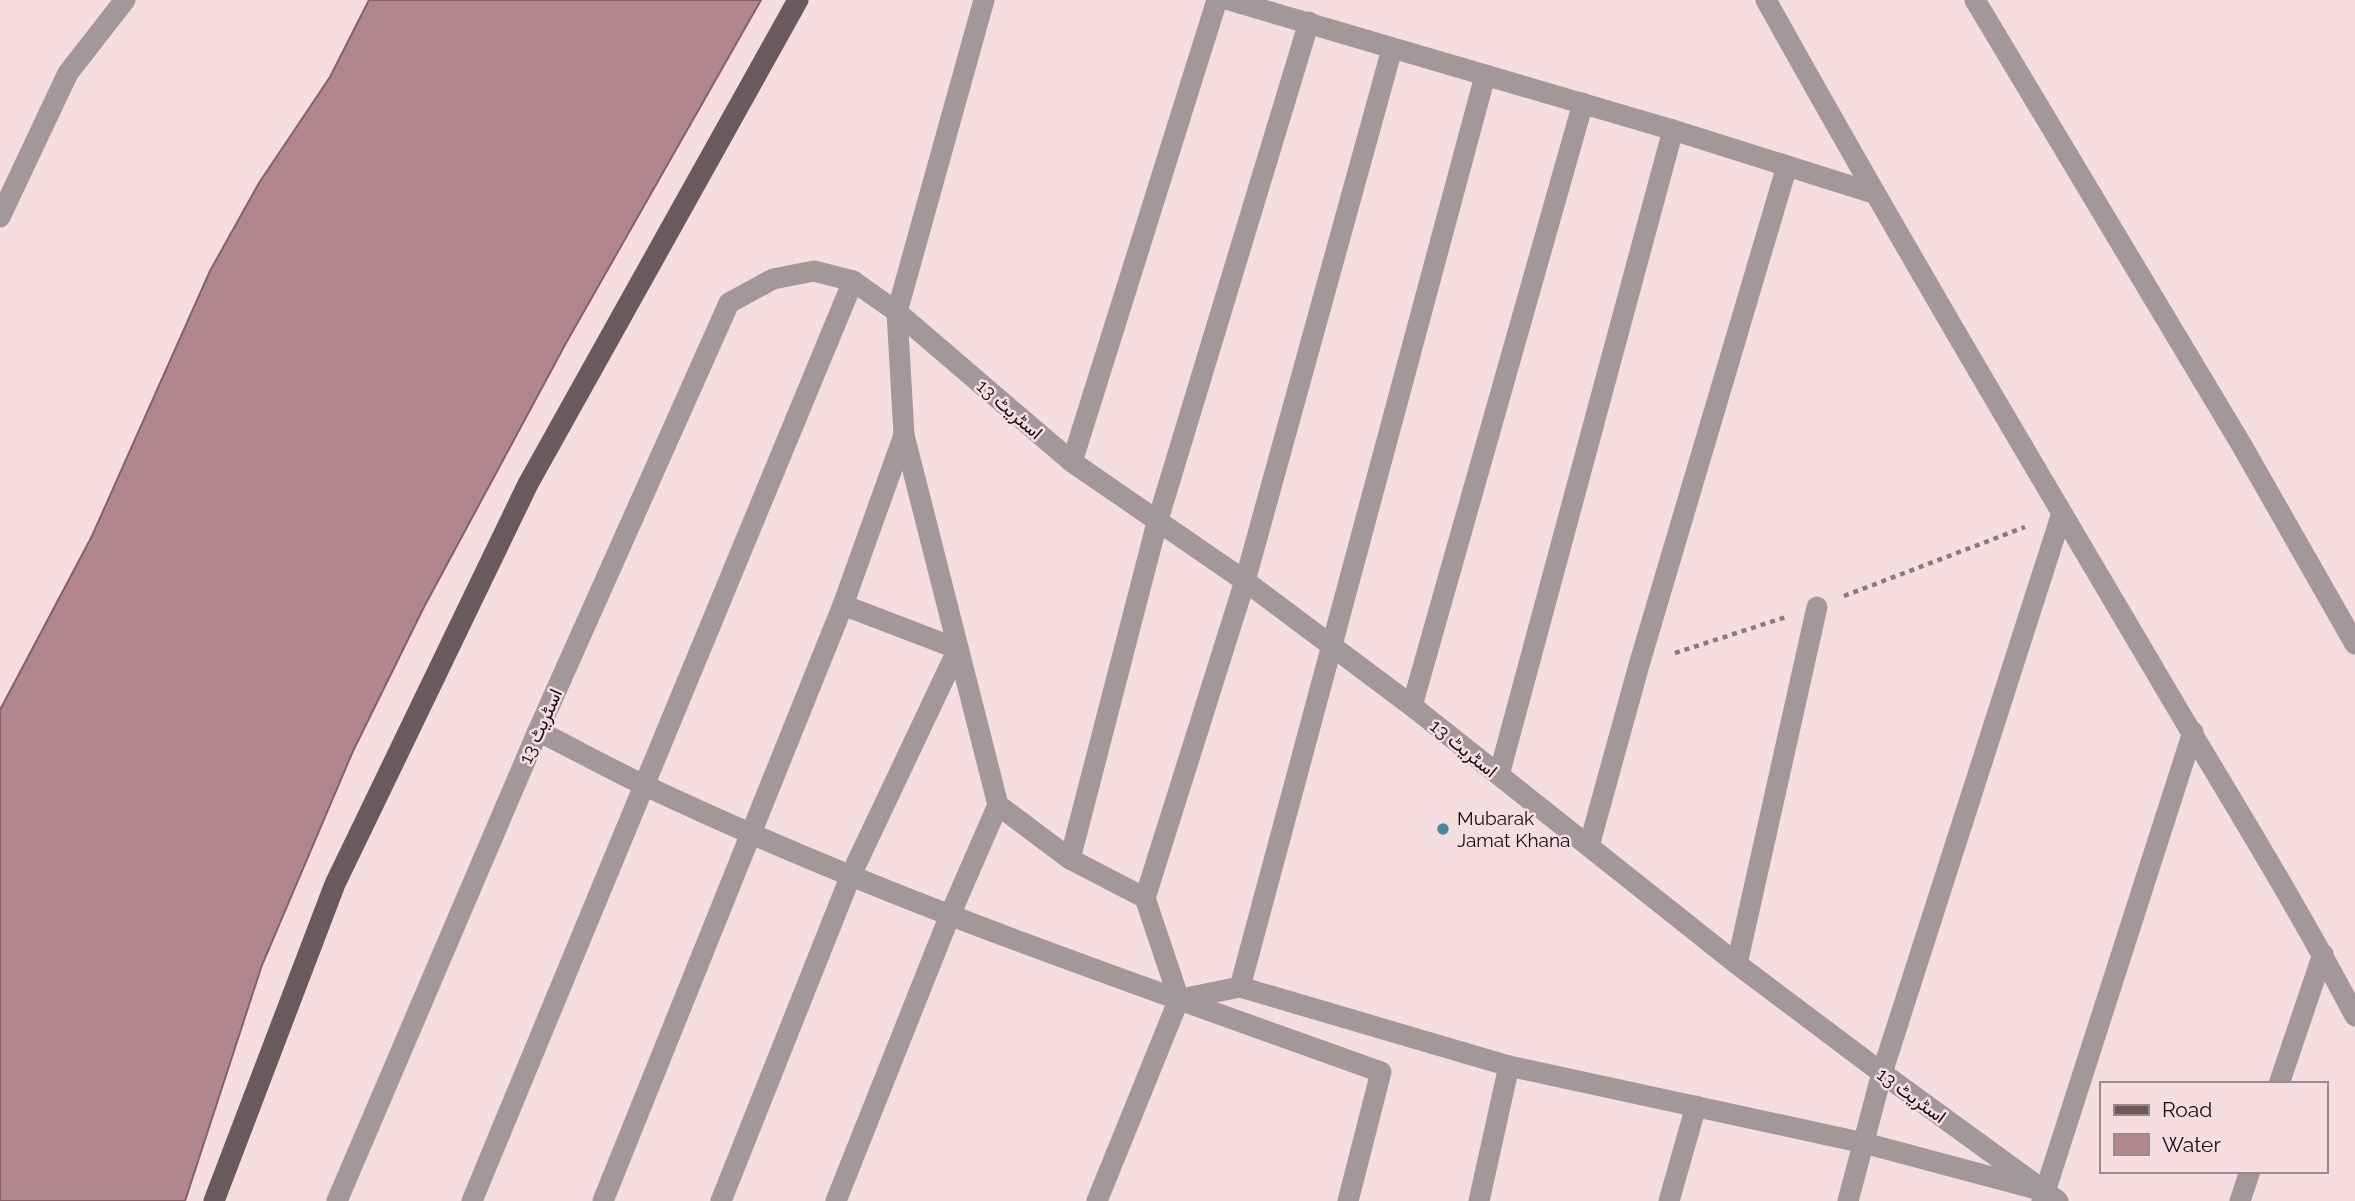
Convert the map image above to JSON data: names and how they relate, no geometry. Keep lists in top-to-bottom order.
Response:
{
  "streets": {
    "street": ["اسٹریٹ 13"]
  },
  "places": ["Mubarak Jamat Khana"],
  "legend": ["Road", "Water"]
}
